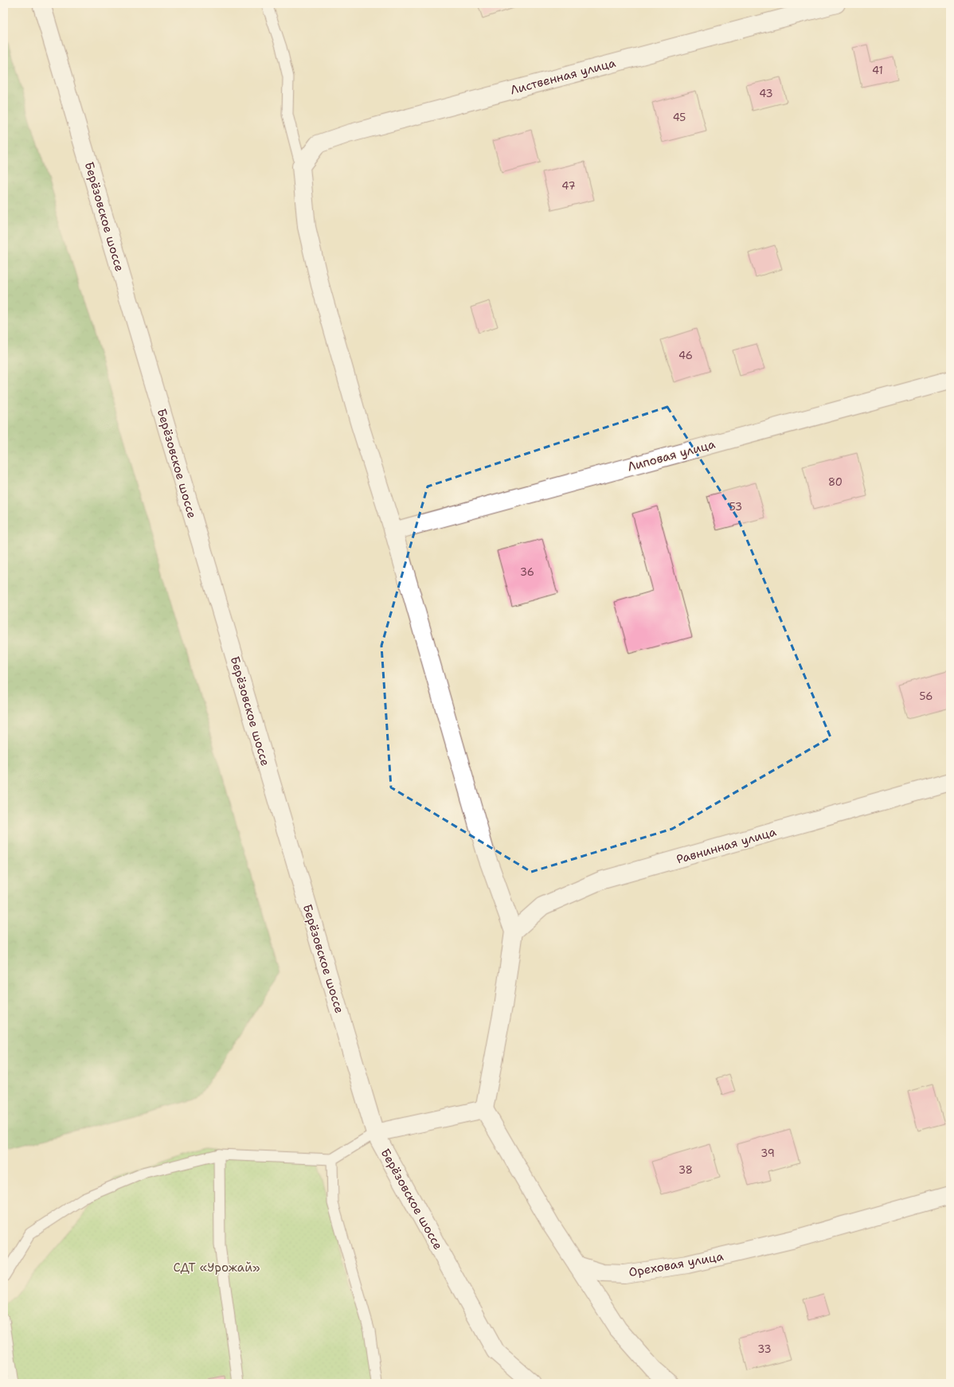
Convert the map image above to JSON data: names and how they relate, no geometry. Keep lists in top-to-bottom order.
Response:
{
  "streets": {
    "street": [
      "Лиственная улица",
      "Берёзовское шоссе",
      "Липовая улица",
      "Равнинная улица",
      "Ореховая улица"
    ]
  },
  "parks": ["СДТ «Урожай»"],
  "house_numbers": [
    "41",
    "43",
    "45",
    "47",
    "46",
    "80",
    "53",
    "36",
    "56",
    "39",
    "38",
    "33"
  ]
}
